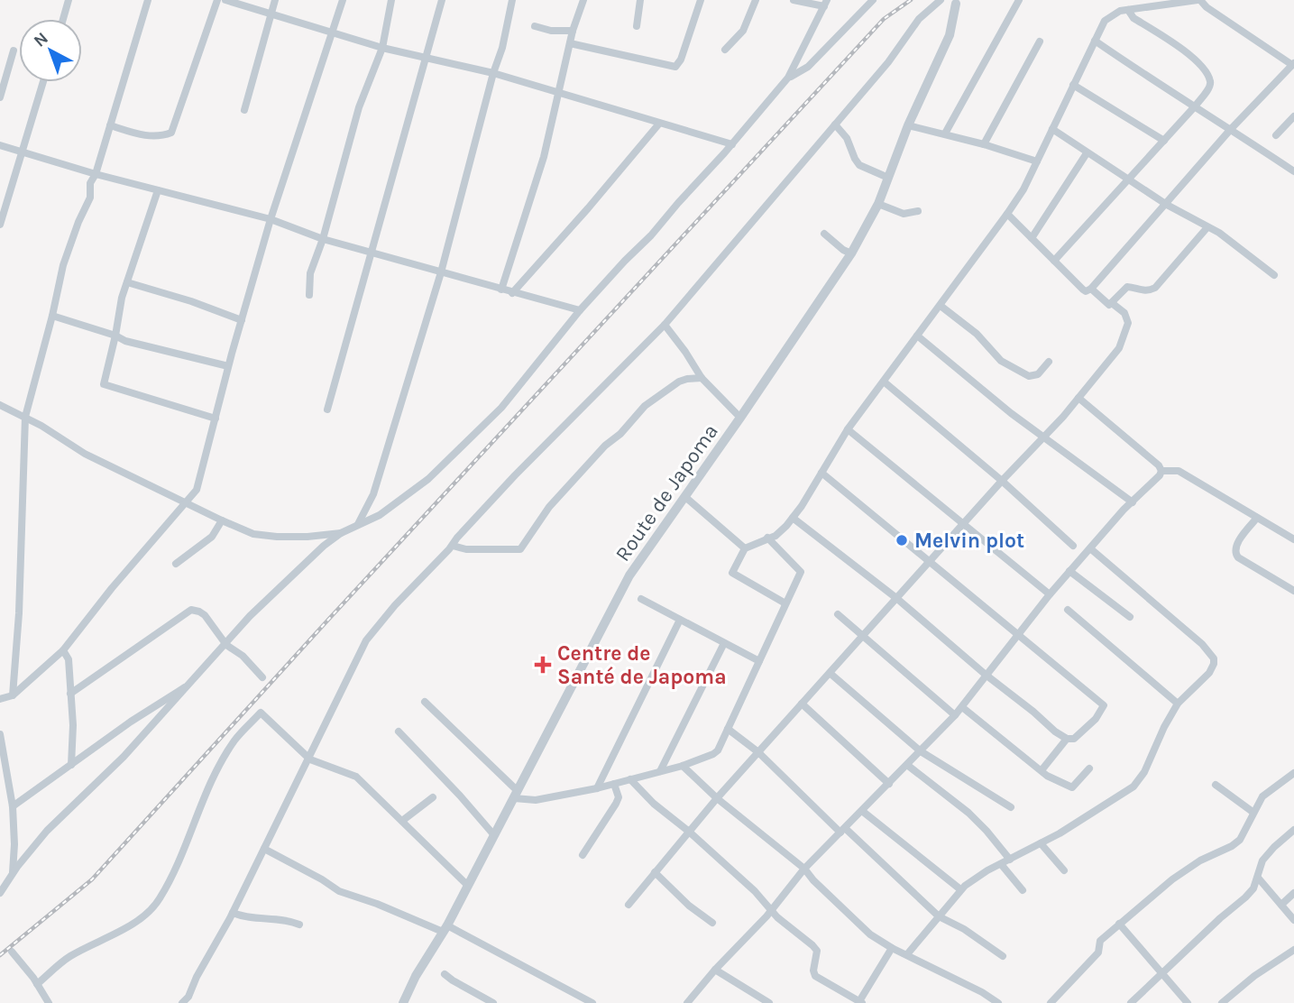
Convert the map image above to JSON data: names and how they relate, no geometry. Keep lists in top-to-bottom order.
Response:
{
  "streets": {
    "street": ["Route de Japoma"]
  },
  "places": {
    "other": ["Melvin plot"],
    "health": ["Centre de Santé de Japoma"]
  },
  "north": "top left"
}
